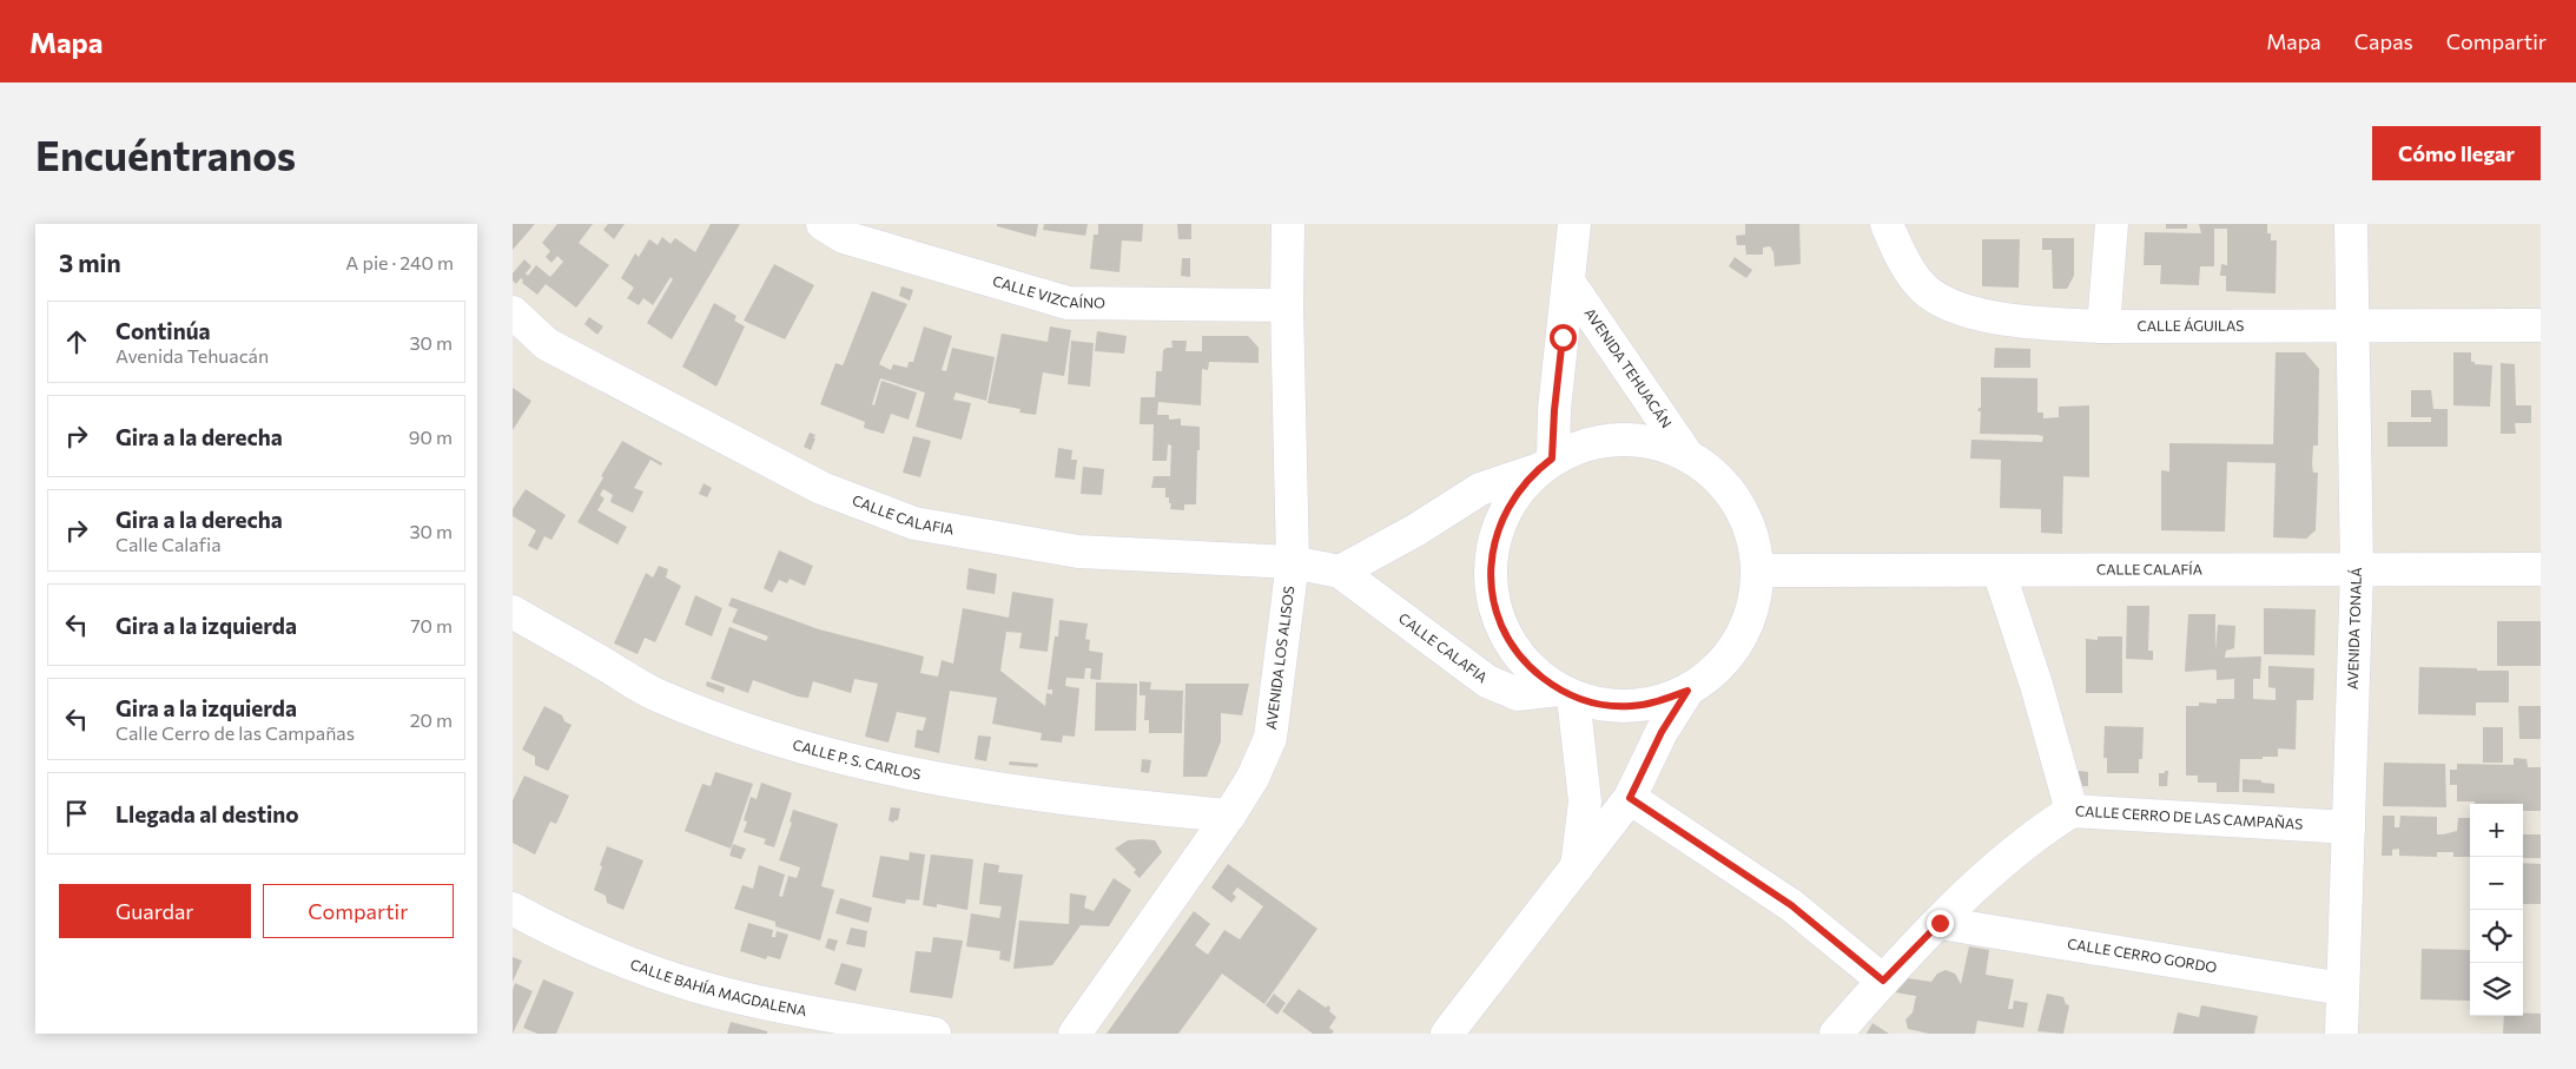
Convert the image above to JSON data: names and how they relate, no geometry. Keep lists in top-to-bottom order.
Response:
{
  "streets": {
    "street": [
      "CALLE VIZCAÍNO",
      "CALLE ÁGUILAS",
      "AVENIDA TEHUACÁN",
      "CALLE CALAFIA",
      "CALLE CALAFÍA",
      "AVENIDA TONALÁ",
      "AVENIDA LOS ALISOS",
      "CALLE P. S. CARLOS",
      "CALLE CERRO DE LAS CAMPAÑAS",
      "CALLE CERRO GORDO",
      "CALLE BAHÍA MAGDALENA"
    ]
  },
  "crossings": [
    ["CALLE VIZCAÍNO", "AVENIDA LOS ALISOS"],
    ["CALLE ÁGUILAS", "AVENIDA TONALÁ"],
    ["CALLE CALAFIA", "AVENIDA LOS ALISOS"],
    ["CALLE CALAFÍA", "AVENIDA TONALÁ"],
    ["AVENIDA TONALÁ", "CALLE CERRO DE LAS CAMPAÑAS"],
    ["AVENIDA TONALÁ", "CALLE CERRO GORDO"],
    ["AVENIDA LOS ALISOS", "CALLE P. S. CARLOS"],
    ["CALLE CERRO DE LAS CAMPAÑAS", "CALLE CERRO GORDO"]
  ],
  "page": {
    "header": "Mapa",
    "nav": ["Mapa", "Capas", "Compartir"],
    "buttons": [
      "Cómo llegar",
      ["Guardar", "Compartir"]
    ],
    "title": "Encuéntranos",
    "heading": ["3 min", "A pie · 240 m"],
    "list": [
      ["Continúa", "Avenida Tehuacán", "30 m"],
      ["Gira a la derecha", "90 m"],
      ["Gira a la derecha", "Calle Calafia", "30 m"],
      ["Gira a la izquierda", "70 m"],
      ["Gira a la izquierda", "Calle Cerro de las Campañas", "20 m"],
      "Llegada al destino"
    ],
    "map_buttons": ["+", "−"]
  }
}
